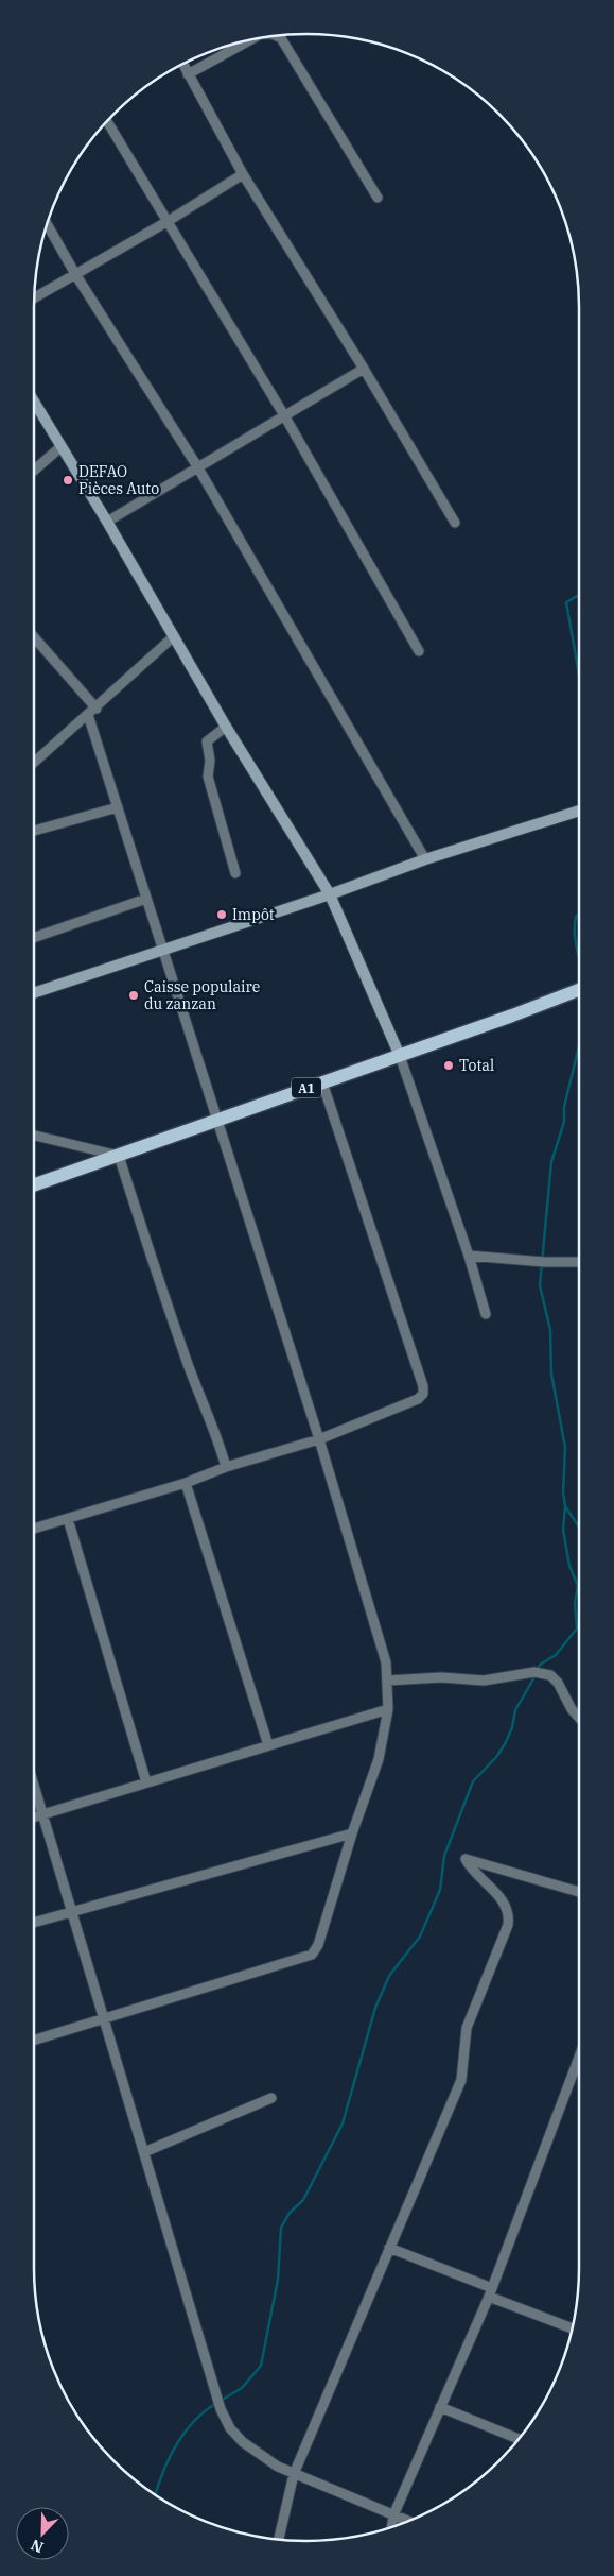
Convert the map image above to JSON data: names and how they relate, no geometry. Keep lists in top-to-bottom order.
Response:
{
  "streets": {
    "main road": ["A1"]
  },
  "places": [
    "DEFAO Pièces Auto",
    "Impôt",
    "Caisse populaire du zanzan",
    "Total"
  ],
  "north": "bottom left"
}
